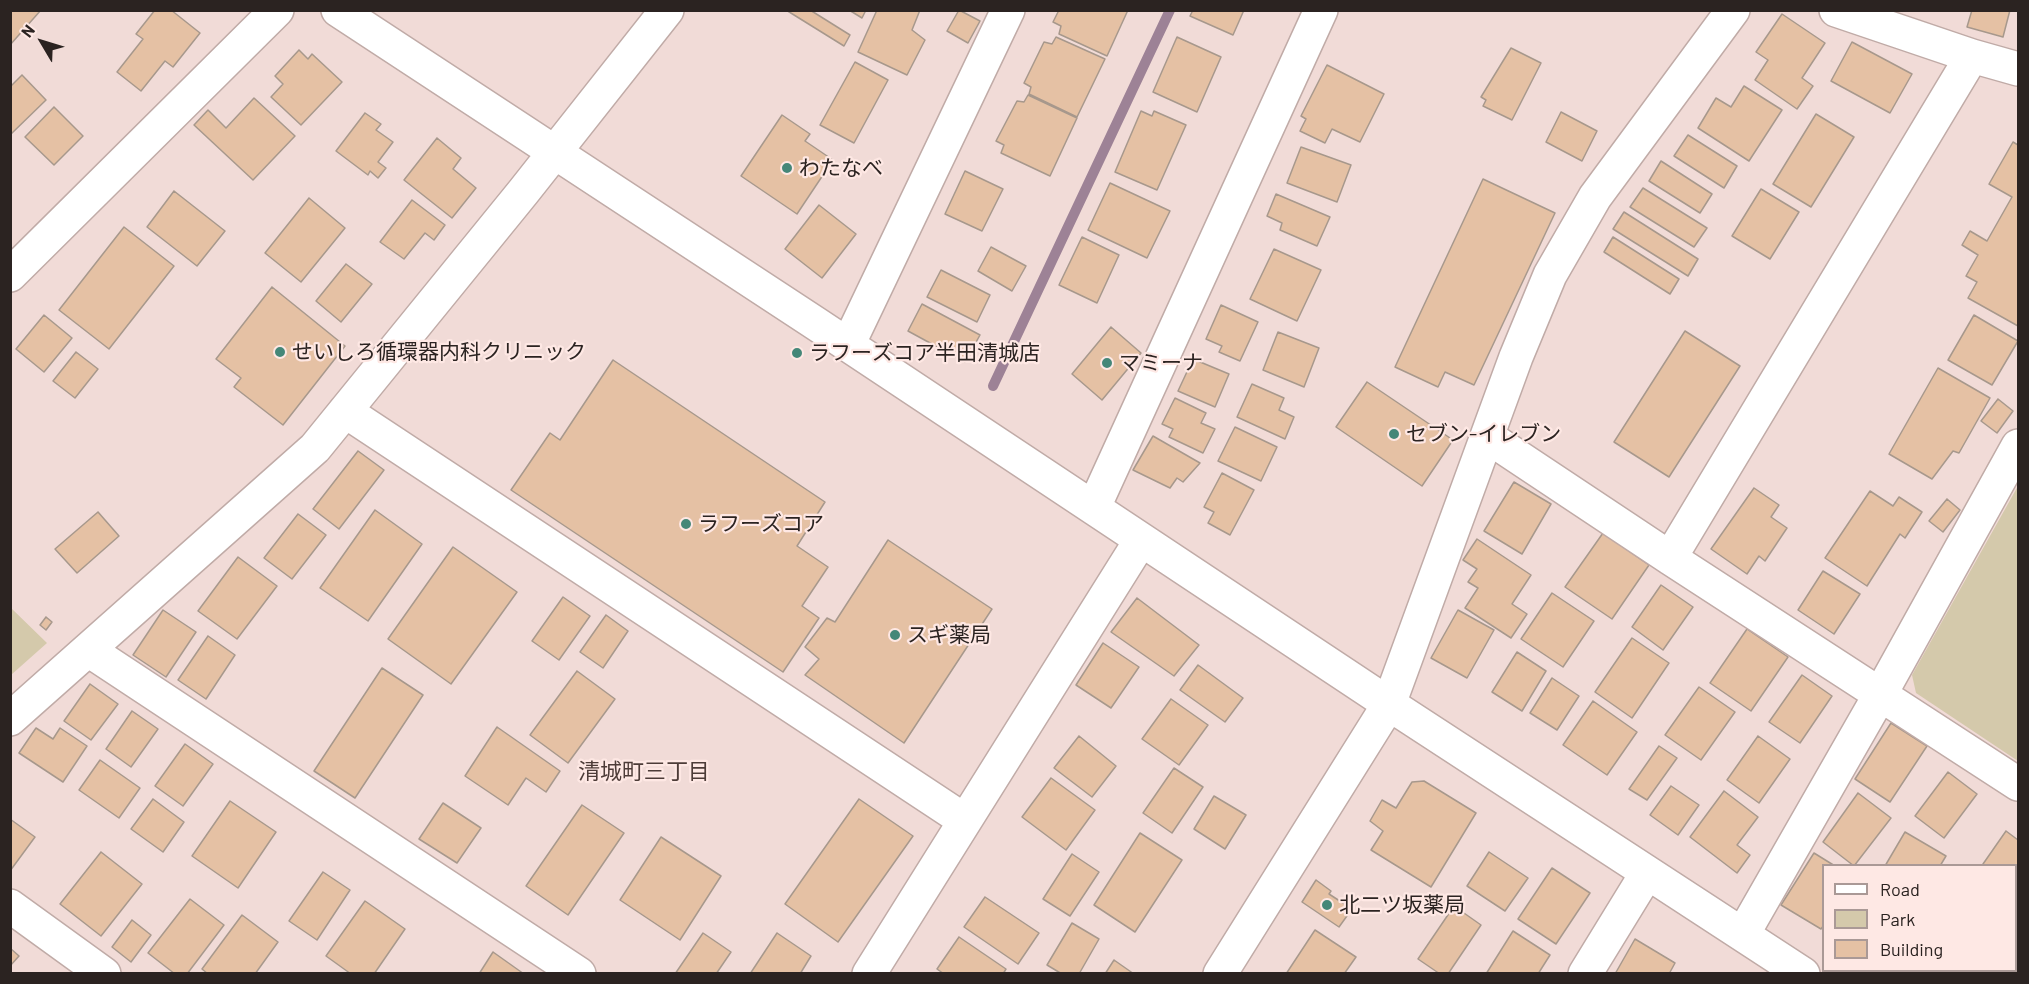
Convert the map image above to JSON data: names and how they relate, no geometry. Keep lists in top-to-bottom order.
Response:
{
  "districts": ["清城町三丁目"],
  "places": [
    "わたなべ",
    "せいしろ循環器内科クリニック",
    "ラフーズコア半田清城店",
    "マミーナ",
    "セブン-イレブン",
    "ラフーズコア",
    "スギ薬局",
    "北二ツ坂薬局"
  ],
  "legend": ["Road", "Park", "Building"],
  "north": "top left"
}
